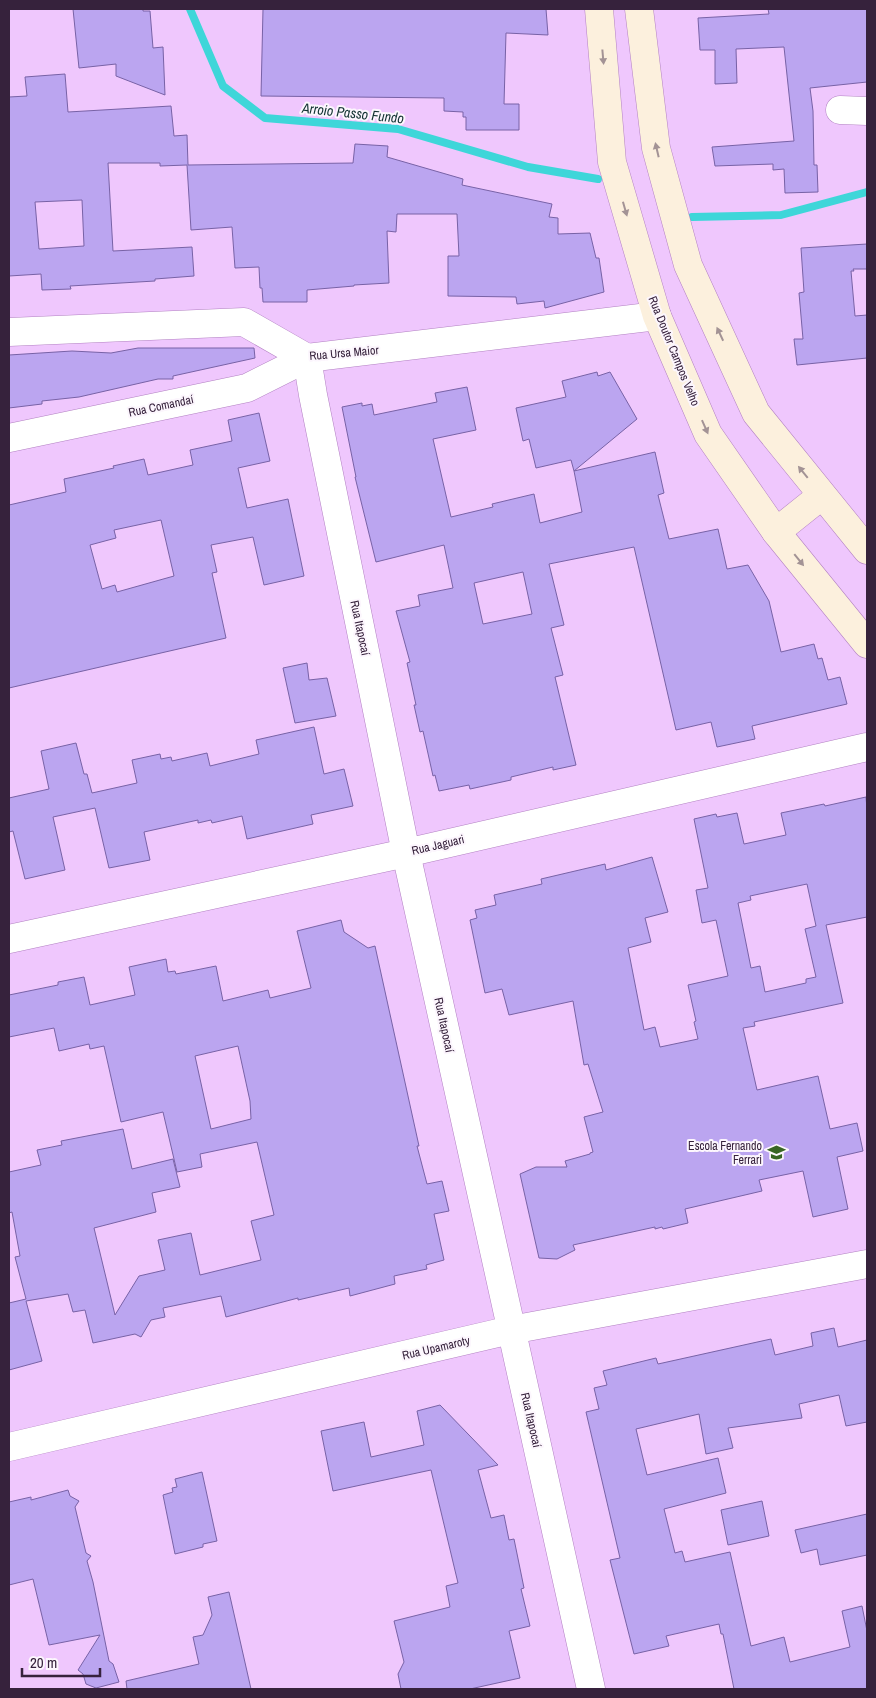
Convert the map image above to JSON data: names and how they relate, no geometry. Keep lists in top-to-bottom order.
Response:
{
  "streets": {
    "main road": ["Rua Doutor Campos Velho"],
    "street": [
      "Rua Ursa Maior",
      "Rua Comandaí",
      "Rua Itapocaí",
      "Rua Jaguari",
      "Rua Upamaroty"
    ]
  },
  "crossings": [
    ["Rua Doutor Campos Velho", "Rua Ursa Maior"],
    ["Rua Ursa Maior", "Rua Comandaí"],
    ["Rua Ursa Maior", "Rua Itapocaí"],
    ["Rua Comandaí", "Rua Itapocaí"],
    ["Rua Itapocaí", "Rua Jaguari"],
    ["Rua Itapocaí", "Rua Upamaroty"]
  ],
  "water": ["Arroio Passo Fundo"],
  "places": {
    "school or university": ["Escola Fernando Ferrari"]
  },
  "scale_bar": "20 m"
}
